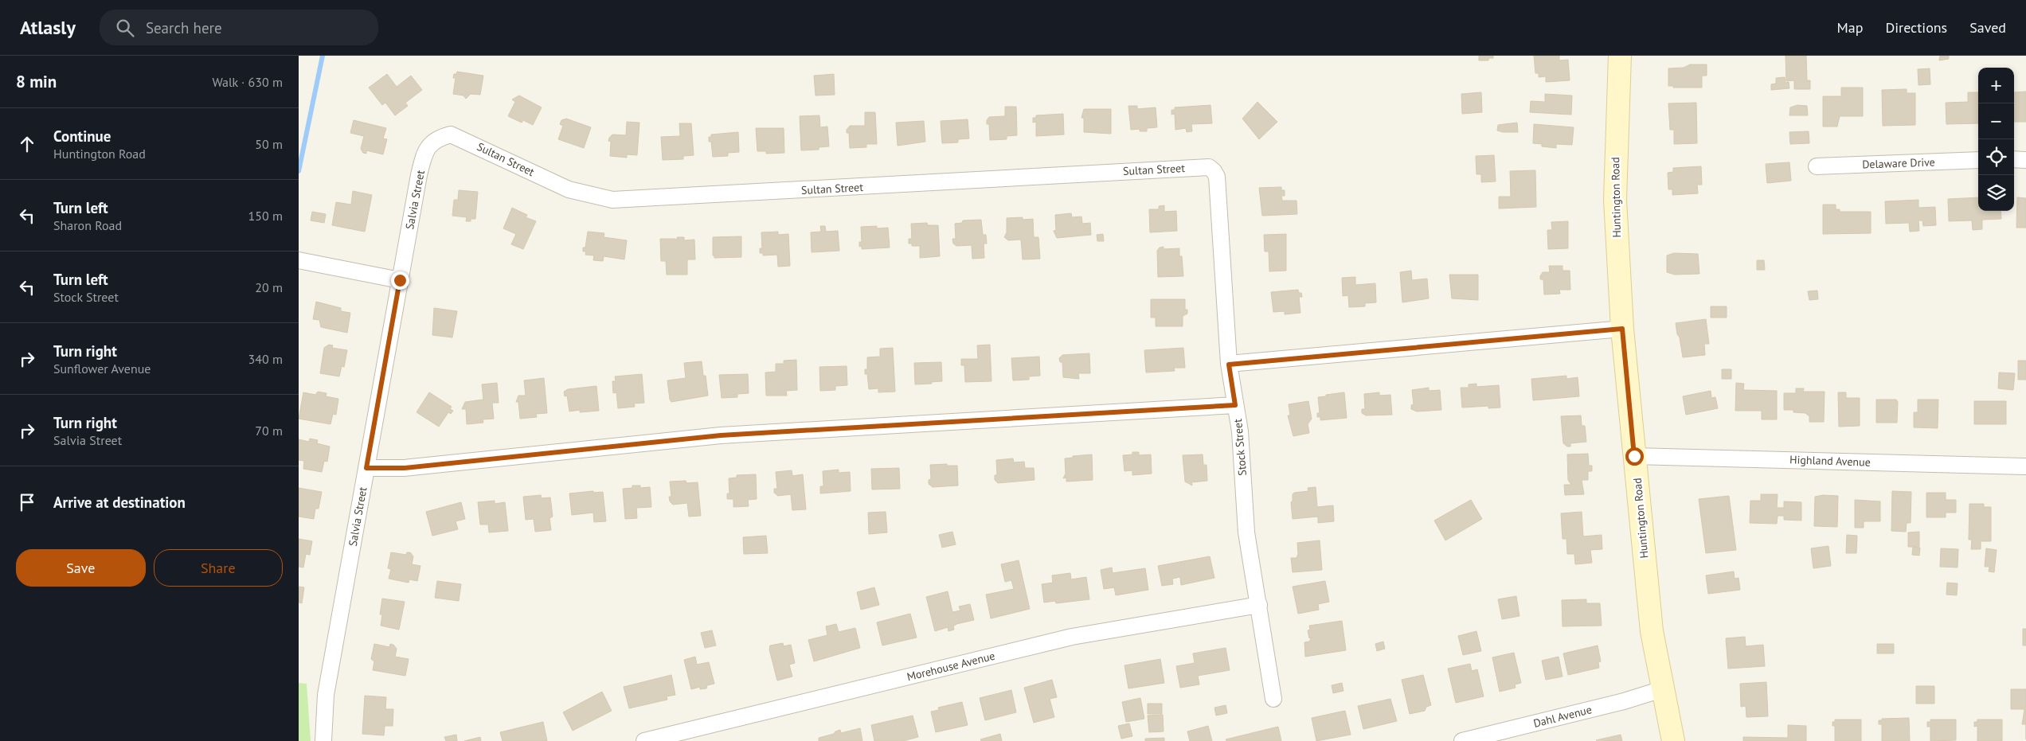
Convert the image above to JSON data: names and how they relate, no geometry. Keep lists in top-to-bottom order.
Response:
{
  "streets": {
    "main road": ["Huntington Road"],
    "street": [
      "Sultan Street",
      "Delaware Drive",
      "Salvia Street",
      "Stock Street",
      "Highland Avenue",
      "Morehouse Avenue",
      "Dahl Avenue"
    ]
  },
  "crossings": [
    ["Sultan Street", "Salvia Street"],
    ["Sultan Street", "Stock Street"],
    ["Huntington Road", "Highland Avenue"],
    ["Huntington Road", "Dahl Avenue"],
    ["Stock Street", "Morehouse Avenue"]
  ],
  "page": {
    "header": "Atlasly",
    "search": "Search here",
    "nav": ["Map", "Directions", "Saved"],
    "heading": ["8 min", "Walk · 630 m"],
    "map_buttons": ["+", "−"],
    "list": [
      ["Continue", "Huntington Road", "50 m"],
      ["Turn left", "Sharon Road", "150 m"],
      ["Turn left", "Stock Street", "20 m"],
      ["Turn right", "Sunflower Avenue", "340 m"],
      ["Turn right", "Salvia Street", "70 m"],
      "Arrive at destination"
    ],
    "buttons": ["Save", "Share"]
  }
}
